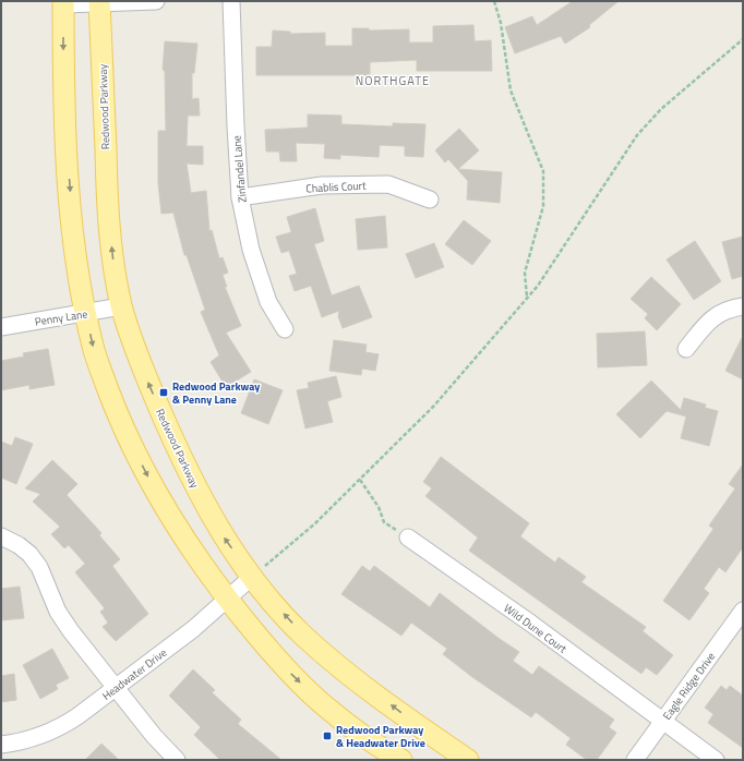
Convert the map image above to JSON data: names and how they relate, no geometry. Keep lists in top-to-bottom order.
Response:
{
  "streets": {
    "main road": ["Redwood Parkway"],
    "street": [
      "Zinfandel Lane",
      "Chablis Court",
      "Penny Lane",
      "Wild Dune Court",
      "Headwater Drive",
      "Eagle Ridge Drive"
    ]
  },
  "crossings": [
    ["Redwood Parkway", "Penny Lane"],
    ["Redwood Parkway", "Headwater Drive"],
    ["Zinfandel Lane", "Chablis Court"],
    ["Wild Dune Court", "Eagle Ridge Drive"]
  ],
  "districts": ["NORTHGATE"],
  "places": {
    "transit": ["Redwood Parkway & Penny Lane", "Redwood Parkway & Headwater Drive"]
  }
}
